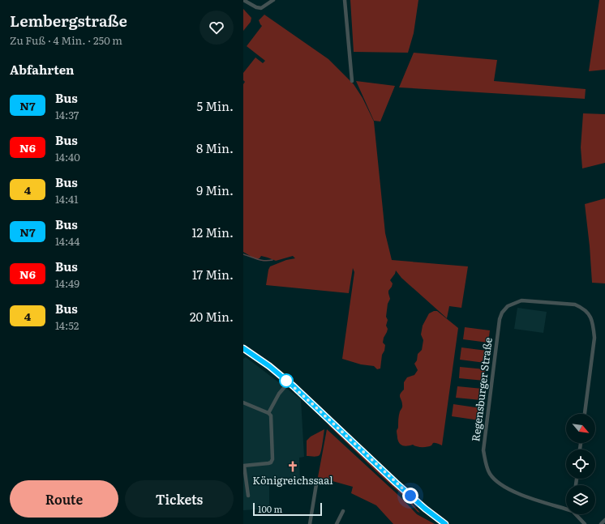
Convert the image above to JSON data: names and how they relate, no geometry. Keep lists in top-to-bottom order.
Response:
{
  "streets": {
    "street": ["Regensburger Straße"]
  },
  "places": {
    "church": ["Königreichssaal"]
  },
  "lines": ["bus line N7"],
  "scale_bar": "100 m",
  "north": "bottom right",
  "page": {
    "heading": [
      ["Lembergstraße", "Zu Fuß · 4 Min. · 250 m"],
      "Abfahrten"
    ],
    "list": [
      {
        "mark": "N7",
        "name": "Bus",
        "note": "14:37",
        "value": "5 Min."
      },
      {
        "mark": "N6",
        "name": "Bus",
        "note": "14:40",
        "value": "8 Min."
      },
      {
        "mark": "4",
        "name": "Bus",
        "note": "14:41",
        "value": "9 Min."
      },
      {
        "mark": "N7",
        "name": "Bus",
        "note": "14:44",
        "value": "12 Min."
      },
      {
        "mark": "N6",
        "name": "Bus",
        "note": "14:49",
        "value": "17 Min."
      },
      {
        "mark": "4",
        "name": "Bus",
        "note": "14:52",
        "value": "20 Min."
      }
    ],
    "buttons": ["Route", "Tickets"],
    "scale": "100 m"
  }
}
